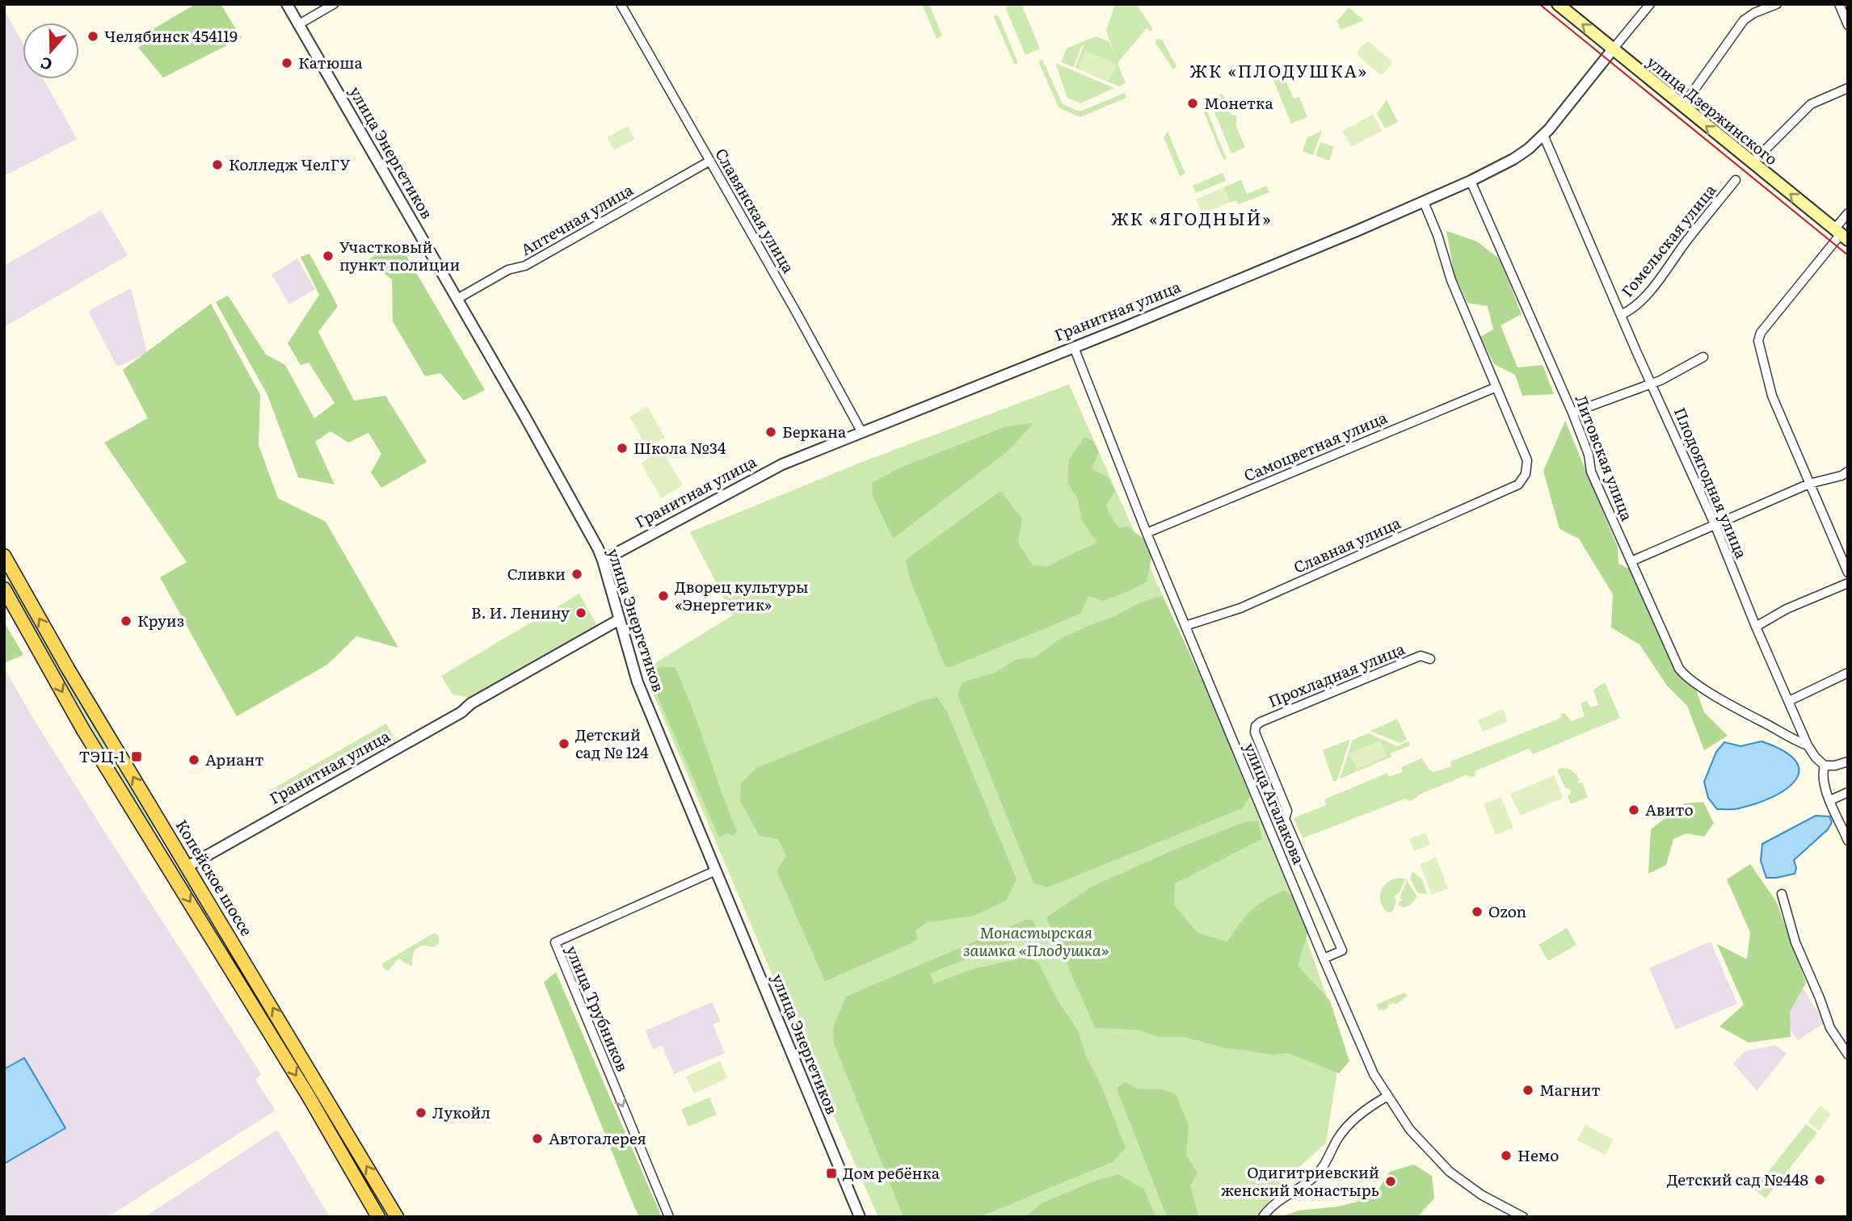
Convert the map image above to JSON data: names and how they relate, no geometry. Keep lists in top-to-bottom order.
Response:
{
  "streets": {
    "main road": ["улица Дзержинского", "Гранитная улица", "Копейское шоссе"],
    "street": [
      "улица Энергетиков",
      "Славянская улица",
      "Аптечная улица",
      "Гомельская улица",
      "Самоцветная улица",
      "Литовская улица",
      "Плодоягодная улица",
      "Славная улица",
      "Прохладная улица",
      "улица Агалакова",
      "улица Трубников"
    ]
  },
  "crossings": [
    ["улица Дзержинского", "Гранитная улица"],
    ["улица Энергетиков", "Аптечная улица"],
    ["улица Энергетиков", "Гранитная улица"],
    ["улица Энергетиков", "улица Трубников"],
    ["Славянская улица", "Аптечная улица"],
    ["Славянская улица", "Гранитная улица"],
    ["Гомельская улица", "Плодоягодная улица"],
    ["Гранитная улица", "Литовская улица"],
    ["Гранитная улица", "Плодоягодная улица"],
    ["Гранитная улица", "улица Агалакова"],
    ["Гранитная улица", "Копейское шоссе"],
    ["Самоцветная улица", "Славная улица"],
    ["Самоцветная улица", "улица Агалакова"],
    ["Литовская улица", "Плодоягодная улица"],
    ["Славная улица", "улица Агалакова"],
    ["Прохладная улица", "улица Агалакова"]
  ],
  "one_way": ["улица Дзержинского"],
  "districts": ["ЖК «ПЛОДУШКА»", "ЖК «ЯГОДНЫЙ»"],
  "parks": ["Монастырская заимка «Плодушка»"],
  "places": {
    "other": [
      "Челябинск 454119",
      "Катюша",
      "Монетка",
      "Колледж ЧелГУ",
      "Участковый пункт полиции",
      "Беркана",
      "Школа №34",
      "Сливки",
      "Дворец культуры «Энергетик»",
      "В. И. Ленину",
      "Круиз",
      "Детский сад № 124",
      "Ариант",
      "Авито",
      "Ozon",
      "Магнит",
      "Лукойл",
      "Автогалерея",
      "Немо",
      "Детский сад №448",
      "Одигитриевский женский монастырь"
    ],
    "transit": ["ТЭЦ-1", "Дом ребёнка"]
  },
  "north": "bottom"
}
